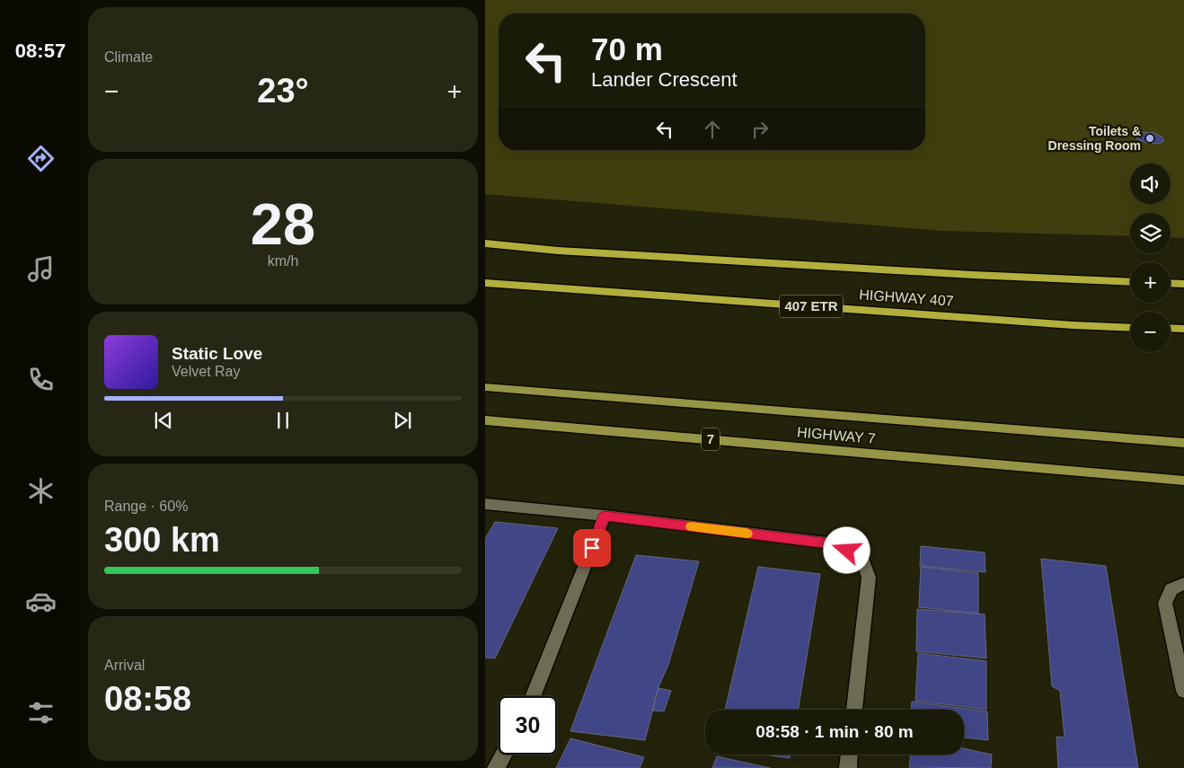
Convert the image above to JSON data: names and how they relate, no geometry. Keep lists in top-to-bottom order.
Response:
{
  "streets": {
    "highway": ["HIGHWAY 407", "407 ETR"],
    "main road": ["HIGHWAY 7", "7"]
  },
  "places": ["Toilets & Dressing Room"],
  "page": {
    "tabs": "08:57",
    "tile": [
      "Climate",
      ["28", "km/h"],
      ["Range · 60%", "300 km"],
      ["Arrival", "08:58"]
    ],
    "turn": ["70 m", "Lander Crescent"],
    "heat": ["−", "23°", "+"],
    "map_buttons": ["+", "−"],
    "song": ["Static Love", "Velvet Ray"],
    "limit": "30",
    "trip": "08:58 · 1 min · 80 m"
  }
}
